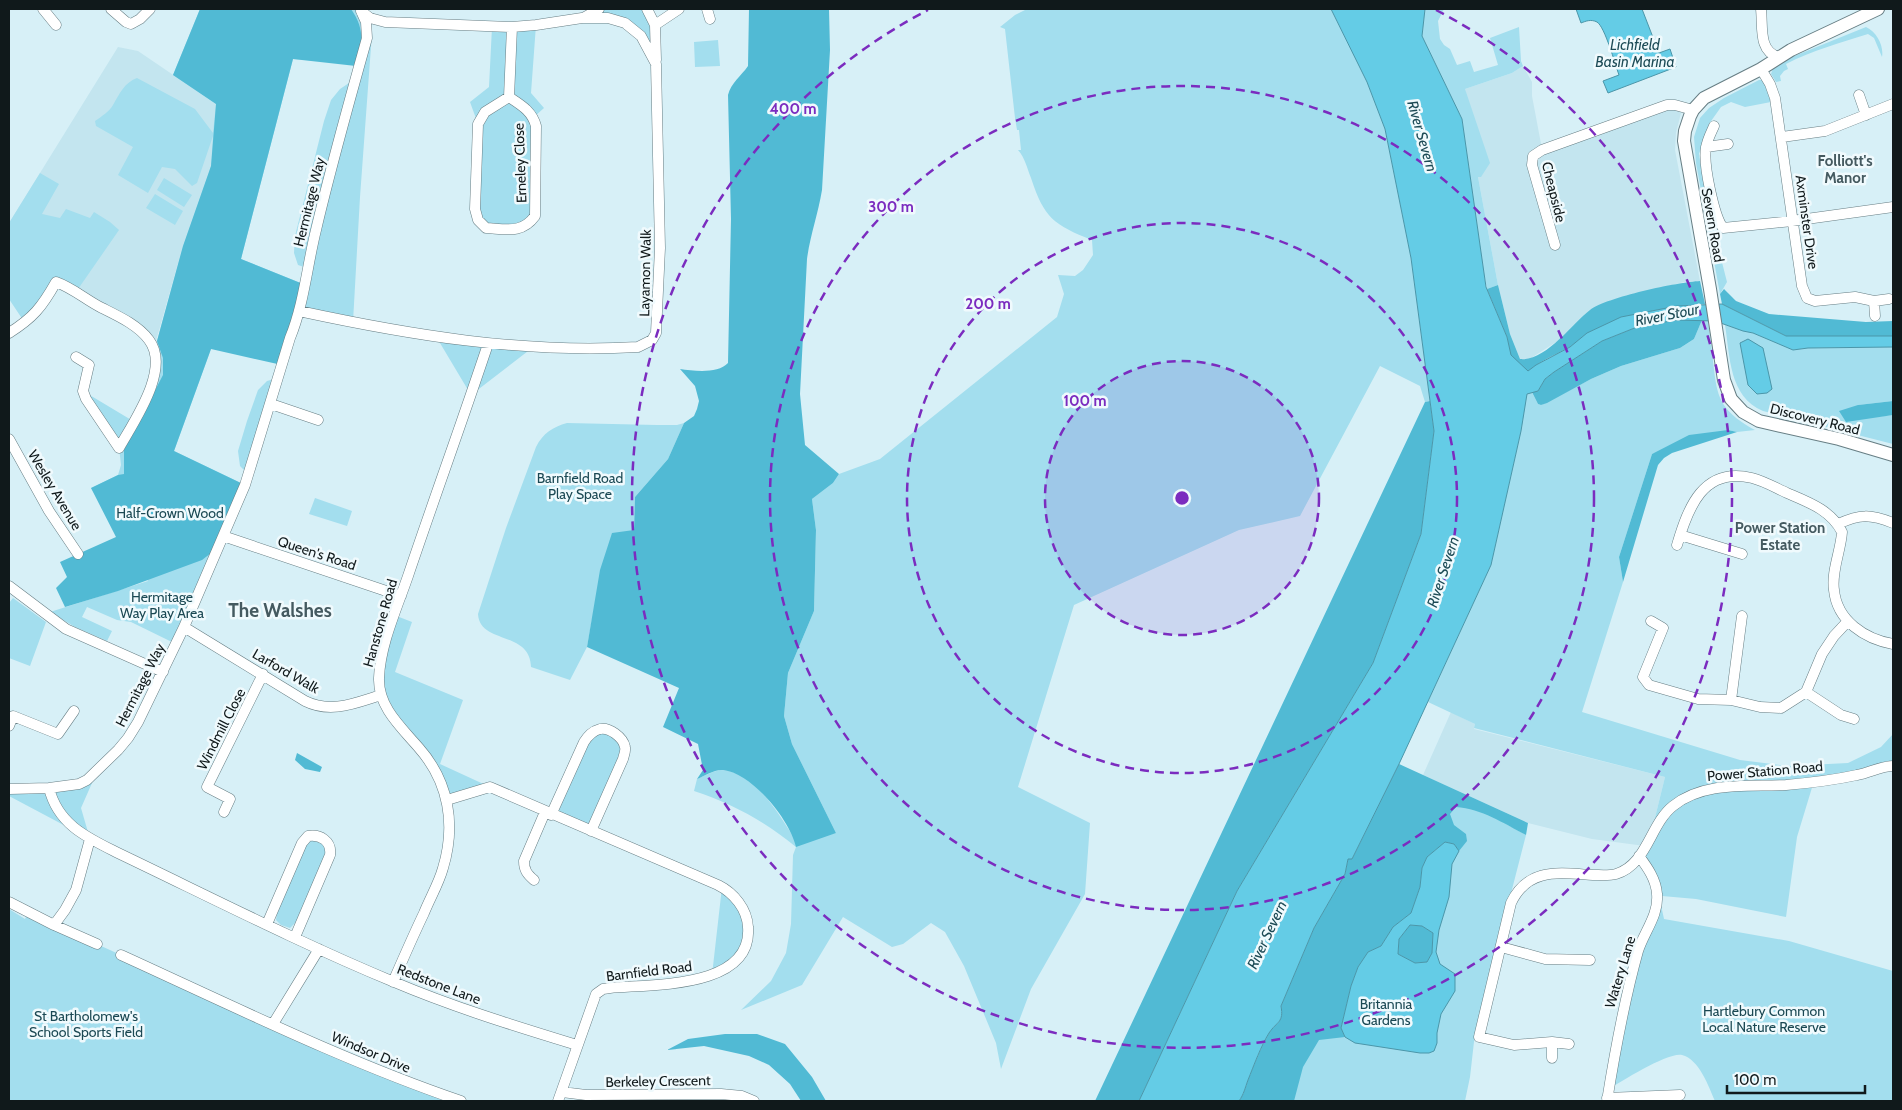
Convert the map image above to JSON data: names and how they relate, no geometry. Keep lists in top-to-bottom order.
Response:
{
  "streets": {
    "street": [
      "Erneley Close",
      "Cheapside",
      "Hermitage Way",
      "Axminster Drive",
      "Severn Road",
      "Layamon Walk",
      "Discovery Road",
      "Wesley Avenue",
      "Queen's Road",
      "Hanstone Road",
      "Larford Walk",
      "Windmill Close",
      "Power Station Road",
      "Barnfield Road",
      "Watery Lane",
      "Redstone Lane",
      "Windsor Drive",
      "Berkeley Crescent"
    ]
  },
  "crossings": [
    ["Cheapside", "Severn Road"],
    ["Hermitage Way", "Layamon Walk"],
    ["Hermitage Way", "Queen's Road"],
    ["Hermitage Way", "Larford Walk"],
    ["Hermitage Way", "Redstone Lane"],
    ["Axminster Drive", "Severn Road"],
    ["Severn Road", "Discovery Road"],
    ["Layamon Walk", "Hanstone Road"],
    ["Queen's Road", "Hanstone Road"],
    ["Hanstone Road", "Larford Walk"],
    ["Hanstone Road", "Barnfield Road"],
    ["Hanstone Road", "Redstone Lane"],
    ["Larford Walk", "Windmill Close"],
    ["Power Station Road", "Watery Lane"],
    ["Barnfield Road", "Redstone Lane"]
  ],
  "districts": ["Folliott's Manor", "Power Station Estate", "The Walshes"],
  "water": ["Lichfield Basin Marina", "River Severn", "River Stour"],
  "parks": [
    "Barnfield Road Play Space",
    "Half-Crown Wood",
    "Hermitage Way Play Area",
    "Britannia Gardens",
    "Hartlebury Common Local Nature Reserve",
    "St Bartholomew's School Sports Field"
  ],
  "scale_bar": "100 m",
  "rings": [
    "400 m",
    "300 m",
    "200 m",
    "100 m"
  ]
}
